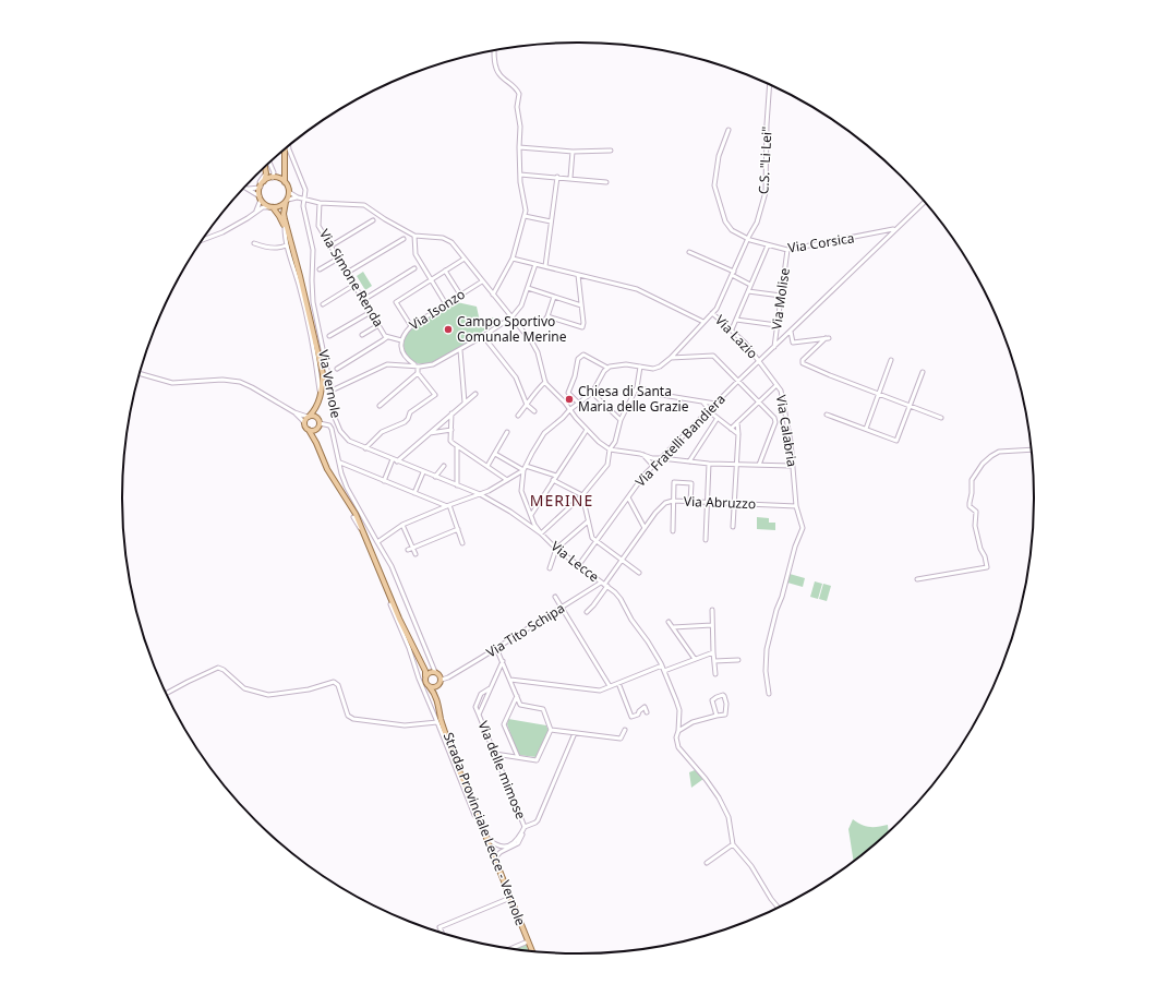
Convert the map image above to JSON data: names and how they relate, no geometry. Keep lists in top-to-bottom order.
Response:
{
  "streets": {
    "main road": ["Strada Provinciale Lecce - Vernole"],
    "street": [
      "C.S. \"Li Lei\"",
      "Via Corsica",
      "Via Simone Renda",
      "Via Molise",
      "Via Isonzo",
      "Via Lazio",
      "Via Vernole",
      "Via Calabria",
      "Via Fratelli Bandiera",
      "Via Abruzzo",
      "Via Lecce",
      "Via Tito Schipa",
      "Via delle mimose"
    ]
  },
  "crossings": [
    ["C.S. \"Li Lei\"", "Via Corsica"],
    ["C.S. \"Li Lei\"", "Via Lazio"],
    ["Via Corsica", "Via Molise"],
    ["Via Corsica", "Via Fratelli Bandiera"],
    ["Via Simone Renda", "Via Isonzo"],
    ["Via Molise", "Via Fratelli Bandiera"],
    ["Via Lazio", "Via Calabria"],
    ["Via Lazio", "Via Fratelli Bandiera"],
    ["Via Vernole", "Via Lecce"],
    ["Via Calabria", "Via Fratelli Bandiera"],
    ["Via Calabria", "Via Abruzzo"],
    ["Via Fratelli Bandiera", "Via Lecce"],
    ["Via Lecce", "Via Tito Schipa"],
    ["Via Tito Schipa", "Strada Provinciale Lecce - Vernole"],
    ["Via delle mimose", "Strada Provinciale Lecce - Vernole"]
  ],
  "districts": ["MERINE"],
  "places": ["Campo Sportivo Comunale Merine", "Chiesa di Santa Maria delle Grazie"]
}
